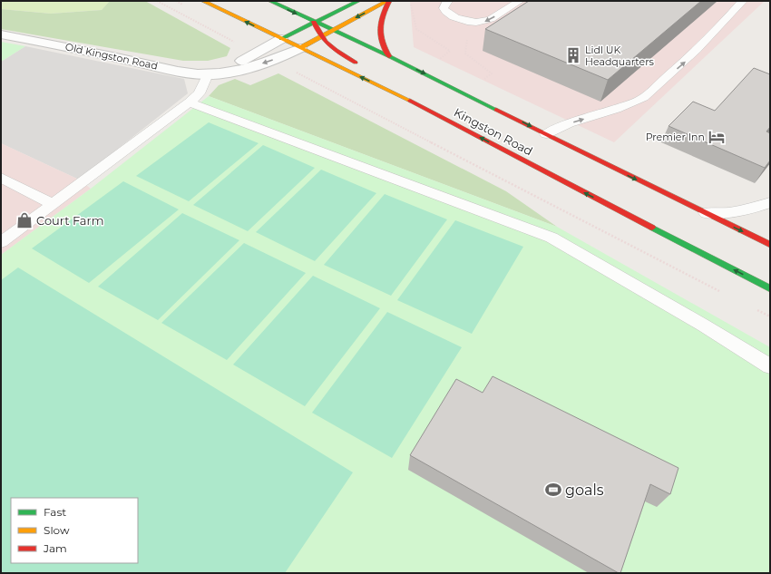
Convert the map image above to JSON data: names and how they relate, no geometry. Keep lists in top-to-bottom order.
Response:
{
  "streets": {
    "main road": ["Kingston Road"],
    "street": ["Old Kingston Road"]
  },
  "crossings": [
    ["Old Kingston Road", "Kingston Road"]
  ],
  "places": {
    "building": ["Lidl UK Headquarters"],
    "hotel": ["Premier Inn"],
    "shop": ["Court Farm"],
    "sports": ["goals"]
  },
  "legend": ["Fast", "Slow", "Jam"]
}
